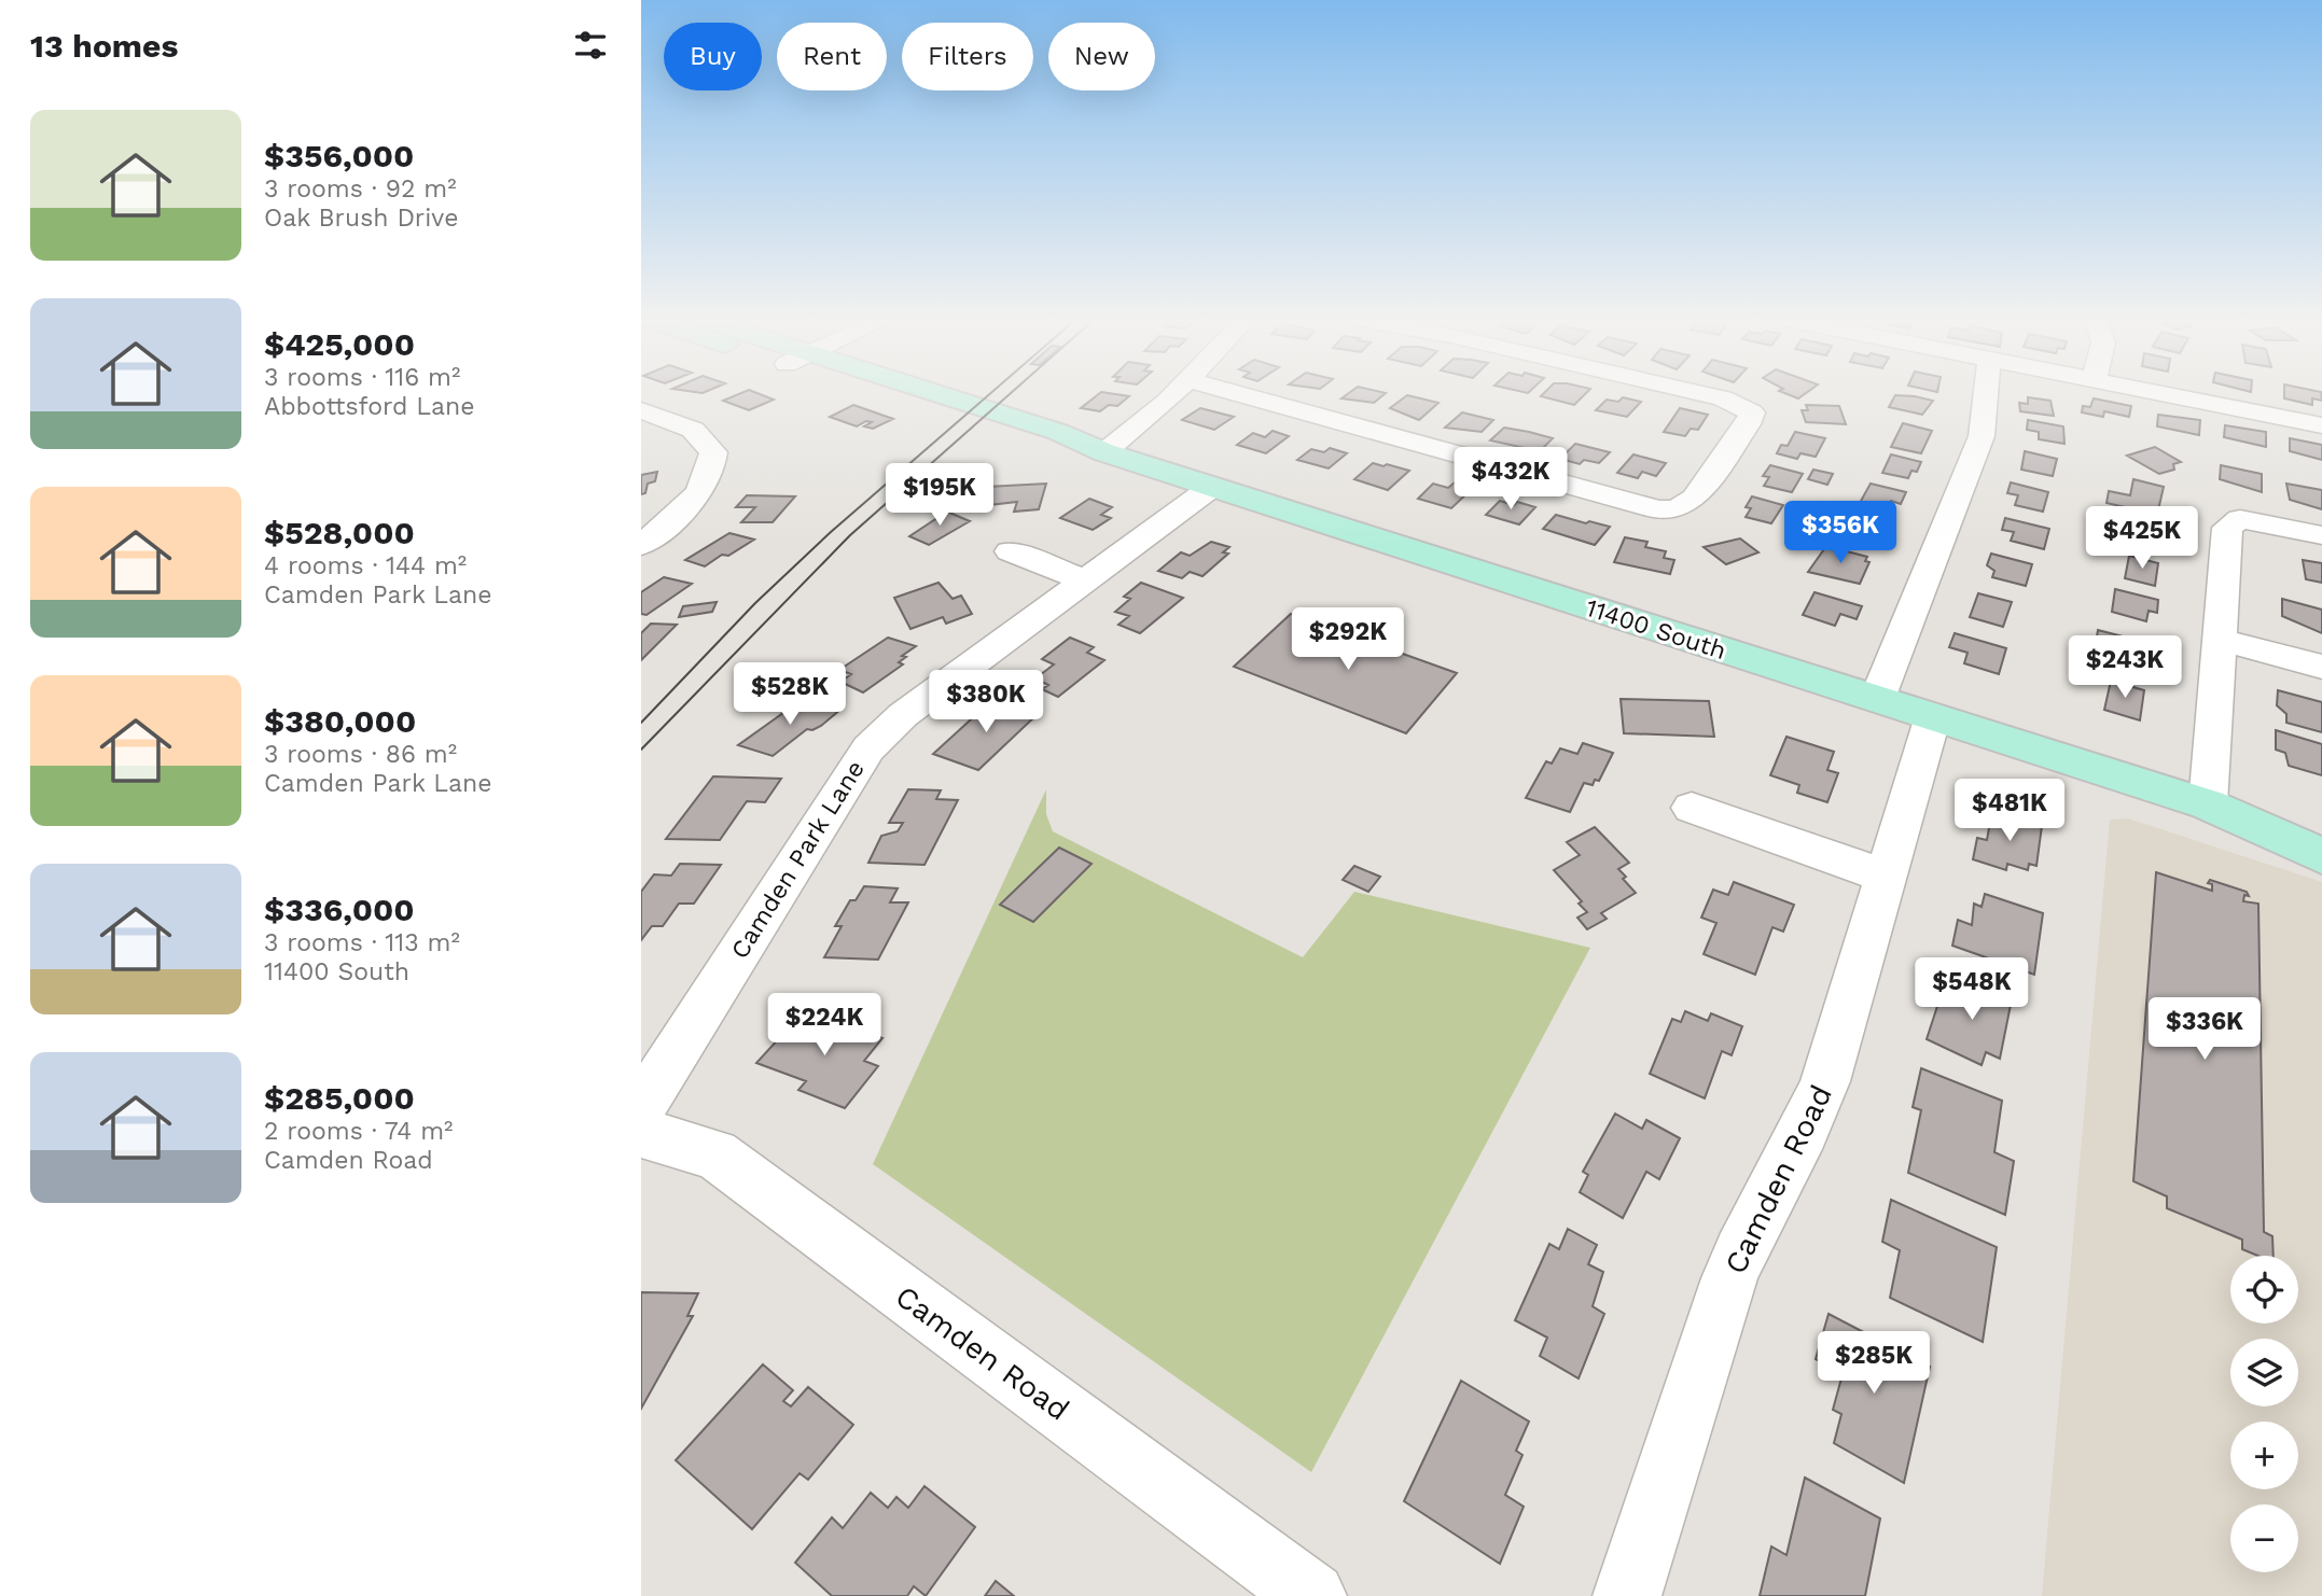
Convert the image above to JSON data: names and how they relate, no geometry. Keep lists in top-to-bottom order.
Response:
{
  "streets": {
    "main road": ["11400 South"],
    "street": ["Camden Park Lane", "Camden Road"]
  },
  "crossings": [
    ["11400 South", "Camden Park Lane"],
    ["11400 South", "Camden Road"]
  ],
  "page": {
    "heading": "13 homes",
    "chip": [
      "Buy",
      "Rent",
      "Filters",
      "New"
    ],
    "list": [
      {
        "name": "$356,000",
        "note": "3 rooms · 92 m² · Oak Brush Drive"
      },
      {
        "name": "$425,000",
        "note": "3 rooms · 116 m² · Abbottsford Lane"
      },
      {
        "name": "$528,000",
        "note": "4 rooms · 144 m² · Camden Park Lane"
      },
      {
        "name": "$380,000",
        "note": "3 rooms · 86 m² · Camden Park Lane"
      },
      {
        "name": "$336,000",
        "note": "3 rooms · 113 m² · 11400 South"
      },
      {
        "name": "$285,000",
        "note": "2 rooms · 74 m² · Camden Road"
      }
    ],
    "price": [
      "$432K",
      "$195K",
      "$356K",
      "$425K",
      "$292K",
      "$243K",
      "$528K",
      "$380K",
      "$481K",
      "$548K",
      "$224K",
      "$336K",
      "$285K"
    ],
    "map_buttons": ["+", "−"]
  }
}
